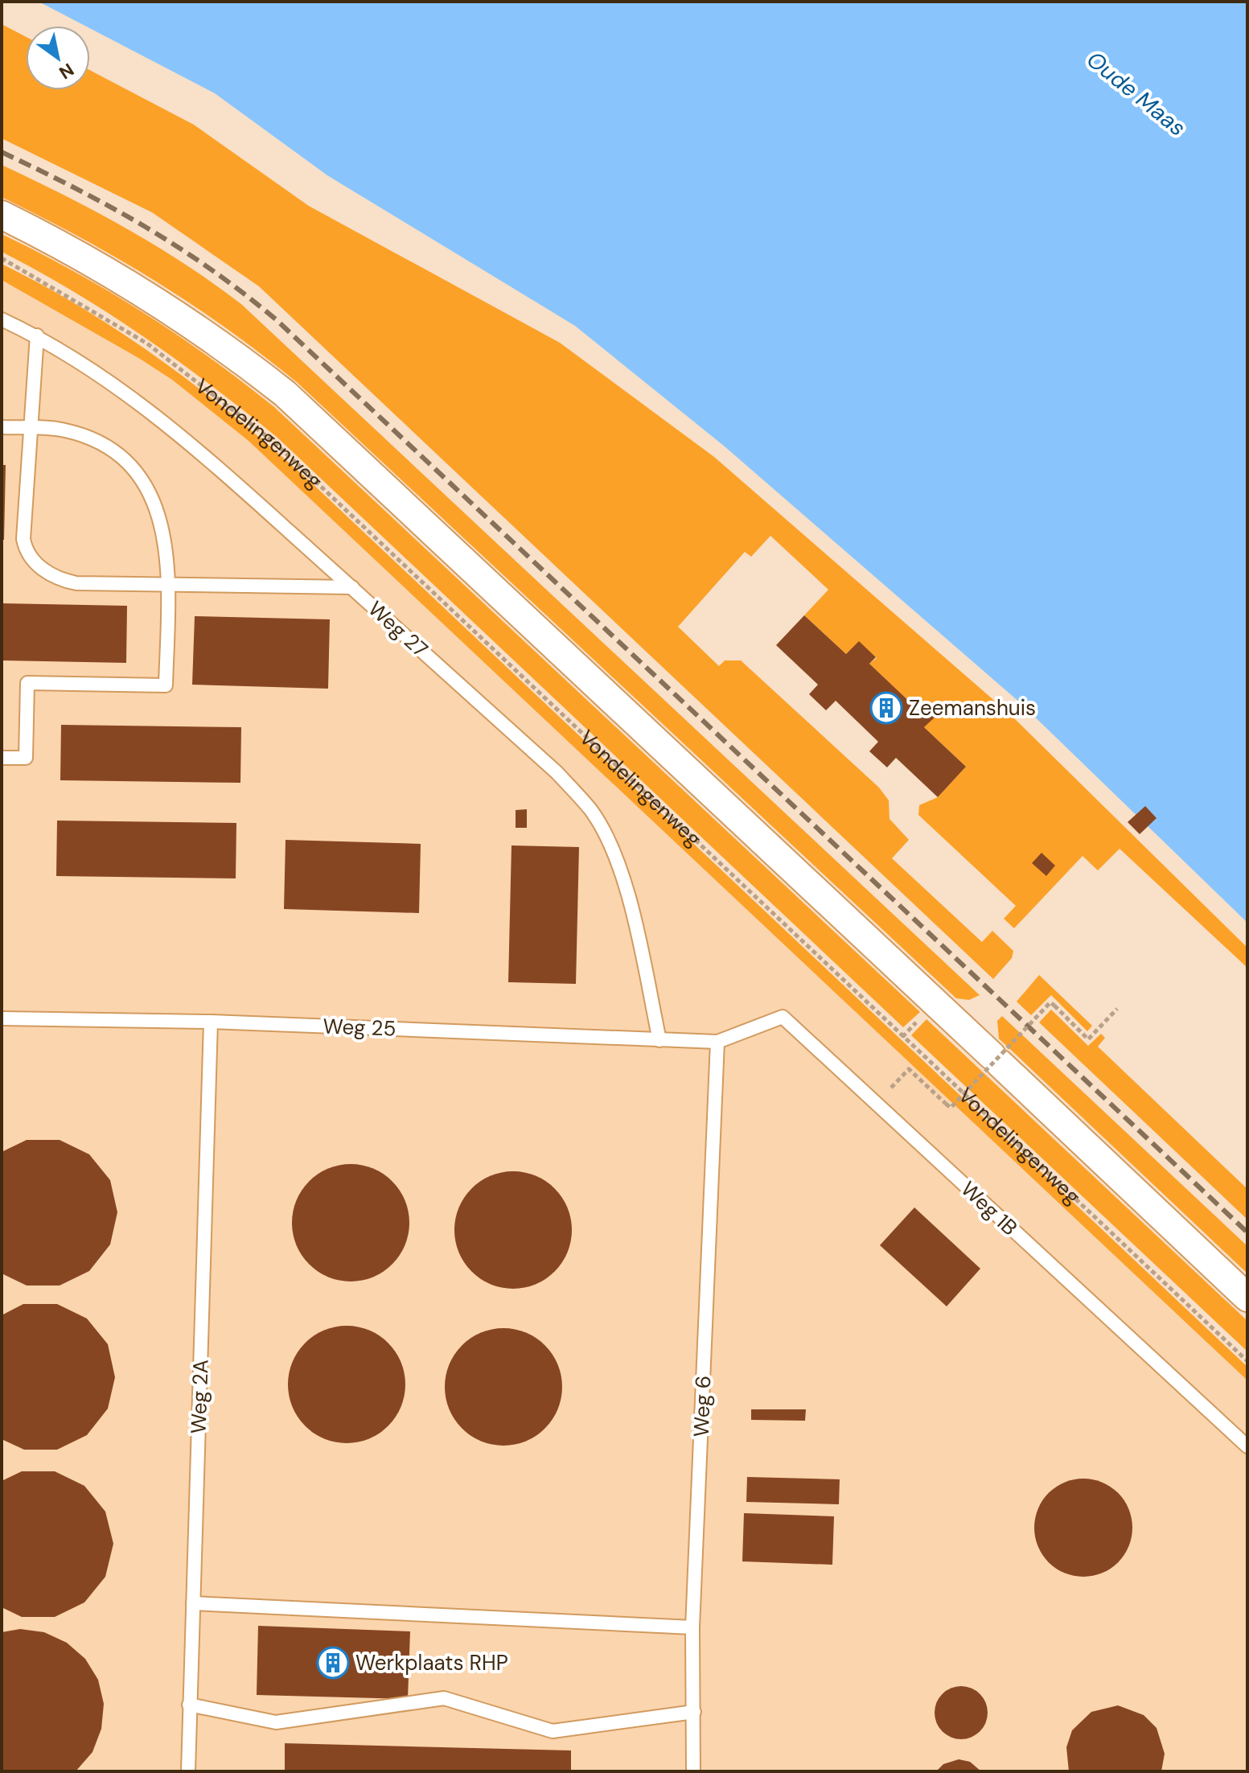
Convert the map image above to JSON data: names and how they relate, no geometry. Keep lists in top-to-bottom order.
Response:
{
  "streets": {
    "street": ["Vondelingenweg"],
    "lane": [
      "Weg 27",
      "Weg 25",
      "Weg 1B",
      "Weg 2A",
      "Weg 6"
    ]
  },
  "crossings": [
    ["Weg 27", "Weg 25"],
    ["Weg 25", "Weg 1B"],
    ["Weg 25", "Weg 2A"],
    ["Weg 25", "Weg 6"],
    ["Weg 1B", "Weg 6"]
  ],
  "water": ["Oude Maas"],
  "places": {
    "building": ["Zeemanshuis", "Werkplaats RHP"]
  },
  "north": "bottom right"
}
